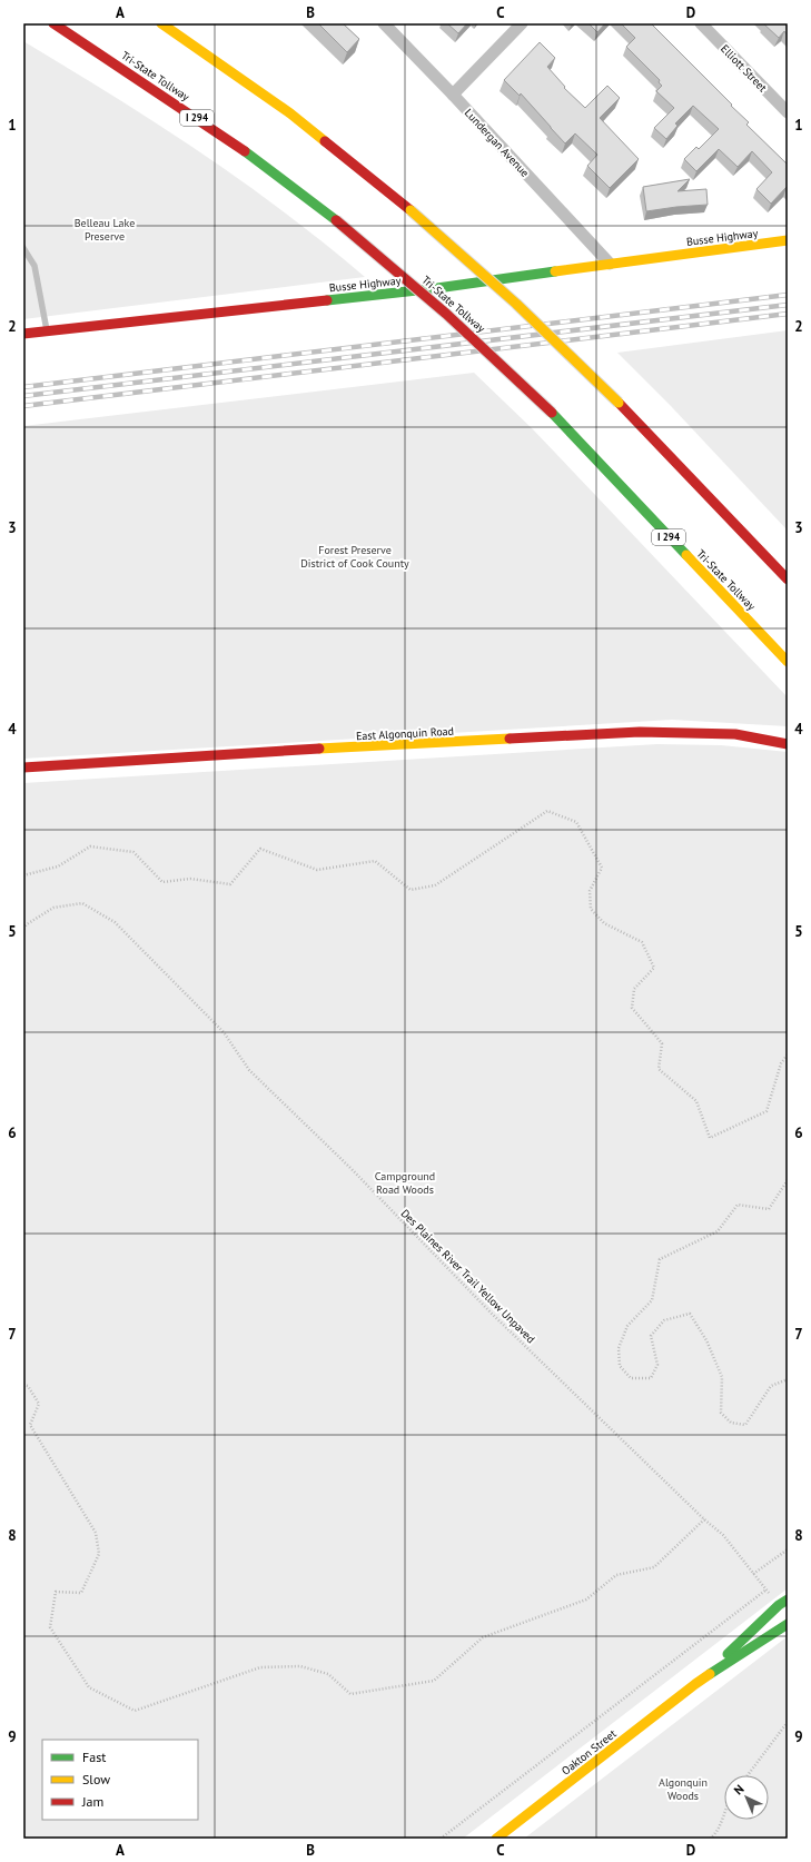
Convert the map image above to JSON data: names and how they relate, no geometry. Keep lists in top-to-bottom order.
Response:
{
  "streets": {
    "main road": [
      "Tri-State Tollway",
      "I 294",
      "Busse Highway",
      "East Algonquin Road",
      "Oakton Street"
    ],
    "street": ["Elliott Street", "Lundergan Avenue"],
    "path": ["Des Plaines River Trail Yellow Unpaved"]
  },
  "crossings": [
    ["Lundergan Avenue", "Busse Highway"]
  ],
  "parks": [
    "Belleau Lake Preserve",
    "Forest Preserve District of Cook County",
    "Campground Road Woods",
    "Algonquin Woods"
  ],
  "legend": ["Fast", "Slow", "Jam"],
  "north": "top left",
  "grid": {
    "columns": [
      "A",
      "B",
      "C",
      "D"
    ],
    "rows": [
      "1",
      "2",
      "3",
      "4",
      "5",
      "6",
      "7",
      "8",
      "9"
    ]
  }
}
